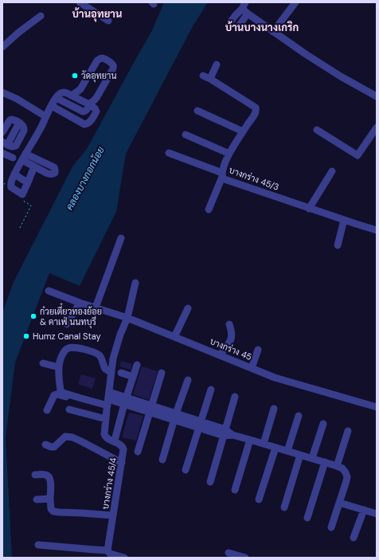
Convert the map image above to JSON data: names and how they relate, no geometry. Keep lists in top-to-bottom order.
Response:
{
  "streets": {
    "street": ["บางกร่าง 45/3", "บางกร่าง 45", "บางกร่าง 45/4"]
  },
  "crossings": [
    ["บางกร่าง 45", "บางกร่าง 45/4"]
  ],
  "districts": ["บ้านอุทยาน", "บ้านบางนางเกริก"],
  "water": ["คลองบางกอกน้อย"],
  "places": ["วัดอุทยาน", "ก๋วยเตี๋ยวทองย้อย & คาเฟ่ นนทบุรี", "Humz Canal Stay"]
}
